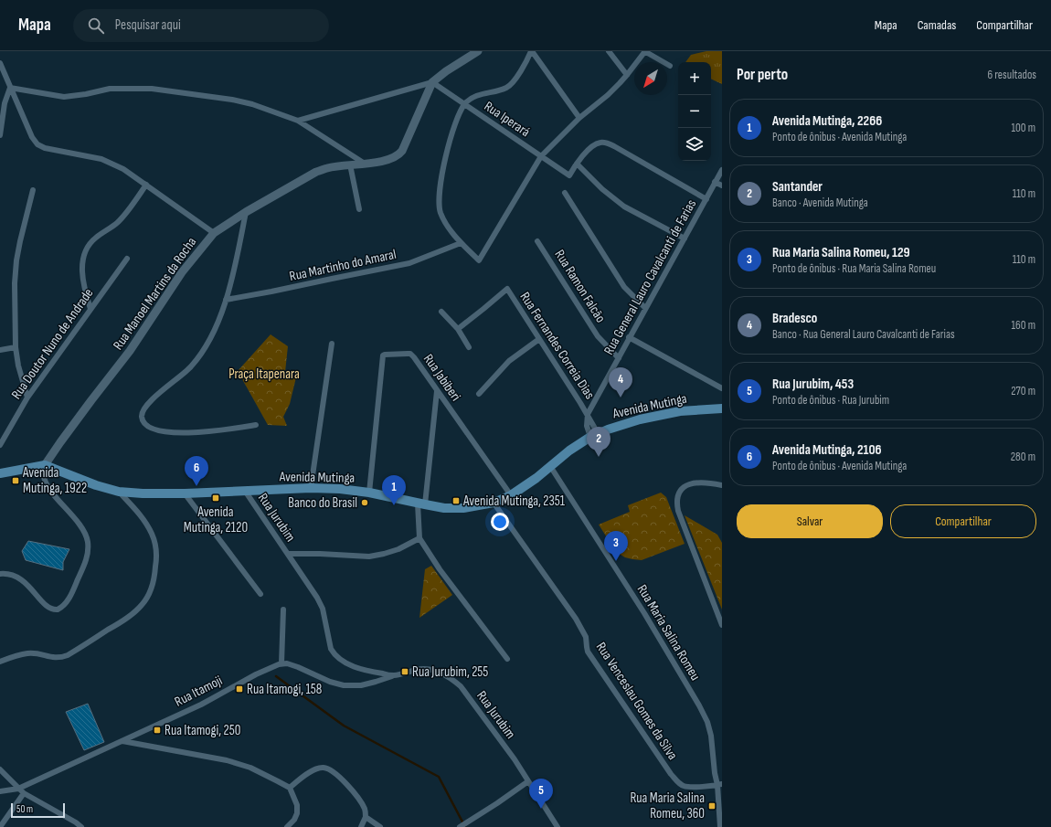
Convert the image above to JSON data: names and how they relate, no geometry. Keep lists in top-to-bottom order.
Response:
{
  "streets": {
    "main road": ["Rua Manoel Martins da Rocha", "Avenida Mutinga"],
    "street": [
      "Rua Iperará",
      "Rua Martinho do Amaral",
      "Rua General Lauro Cavalcanti de Farias",
      "Rua Ramon Falcão",
      "Rua Doutor Nuno de Andrade",
      "Rua Fernandes Correia Dias",
      "Rua Jabiberi",
      "Rua Jurubim",
      "Rua Maria Salina Romeu",
      "Rua Itamoji",
      "Rua Venceslau Gomes da Silva"
    ]
  },
  "crossings": [
    ["Rua Iperará", "Rua Manoel Martins da Rocha"],
    ["Rua General Lauro Cavalcanti de Farias", "Rua Ramon Falcão"],
    ["Rua General Lauro Cavalcanti de Farias", "Rua Fernandes Correia Dias"],
    ["Rua Manoel Martins da Rocha", "Avenida Mutinga"],
    ["Rua Fernandes Correia Dias", "Avenida Mutinga"],
    ["Rua Jabiberi", "Avenida Mutinga"],
    ["Avenida Mutinga", "Rua Jurubim"],
    ["Avenida Mutinga", "Rua Maria Salina Romeu"],
    ["Avenida Mutinga", "Rua Venceslau Gomes da Silva"],
    ["Rua Maria Salina Romeu", "Rua Venceslau Gomes da Silva"]
  ],
  "parks": ["Praça Itapenara"],
  "places": {
    "transit": [
      "Avenida Mutinga, 1922",
      "Avenida Mutinga, 2120",
      "Avenida Mutinga, 2351",
      "Rua Jurubim, 255",
      "Rua Itamogi, 158",
      "Rua Itamogi, 250",
      "Rua Maria Salina Romeu, 360"
    ],
    "other": ["Banco do Brasil"]
  },
  "scale_bar": "50 m",
  "north": "bottom left",
  "page": {
    "header": "Mapa",
    "search": "Pesquisar aqui",
    "nav": ["Mapa", "Camadas", "Compartilhar"],
    "heading": ["Por perto", "6 resultados"],
    "map_buttons": ["+", "−"],
    "list": [
      {
        "mark": "1",
        "name": "Avenida Mutinga, 2266",
        "note": "Ponto de ônibus · Avenida Mutinga",
        "value": "100 m"
      },
      {
        "mark": "2",
        "name": "Santander",
        "note": "Banco · Avenida Mutinga",
        "value": "110 m"
      },
      {
        "mark": "3",
        "name": "Rua Maria Salina Romeu, 129",
        "note": "Ponto de ônibus · Rua Maria Salina Romeu",
        "value": "110 m"
      },
      {
        "mark": "4",
        "name": "Bradesco",
        "note": "Banco · Rua General Lauro Cavalcanti de Farias",
        "value": "160 m"
      },
      {
        "mark": "5",
        "name": "Rua Jurubim, 453",
        "note": "Ponto de ônibus · Rua Jurubim",
        "value": "270 m"
      },
      {
        "mark": "6",
        "name": "Avenida Mutinga, 2106",
        "note": "Ponto de ônibus · Avenida Mutinga",
        "value": "280 m"
      }
    ],
    "pins": [
      "4",
      "2",
      "6",
      "1",
      "3",
      "5"
    ],
    "buttons": ["Salvar", "Compartilhar"],
    "scale": "50 m"
  }
}
